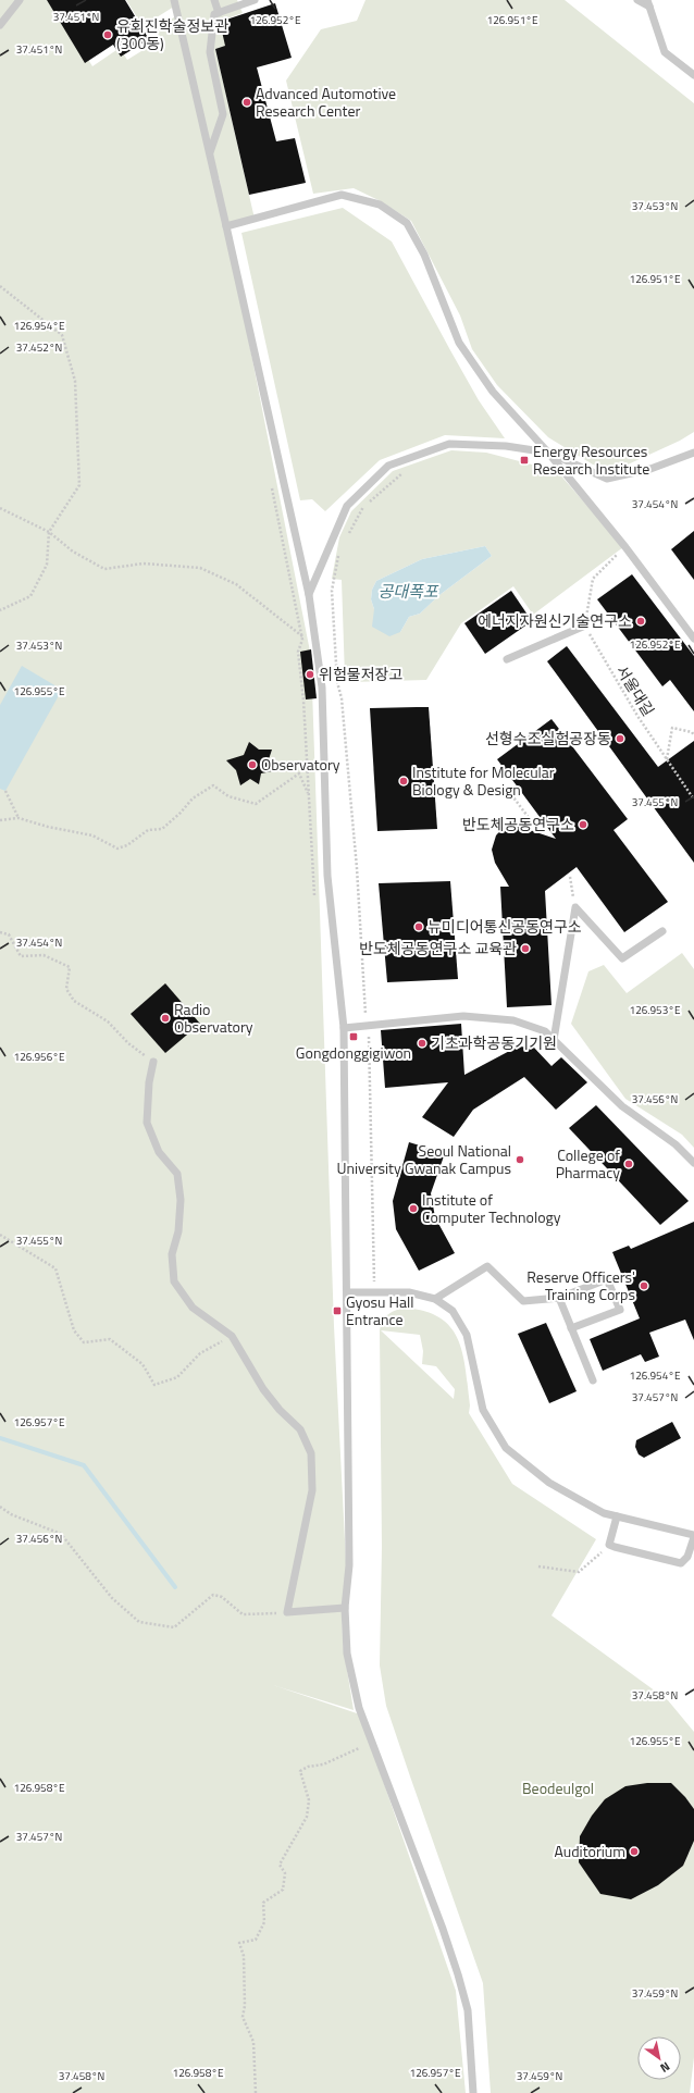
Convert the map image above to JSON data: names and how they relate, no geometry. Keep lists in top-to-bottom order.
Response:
{
  "streets": {
    "path": ["서울대길"]
  },
  "water": ["공대폭포"],
  "parks": ["Beodeulgol"],
  "places": {
    "other": [
      "유회진학술정보관 (300동)",
      "Advanced Automotive Research Center",
      "에너지자원신기술연구소",
      "위험물저장고",
      "선형수조실험공장동",
      "Observatory",
      "Institute for Molecular Biology & Design",
      "반도체공동연구소",
      "뉴미디어통신공동연구소",
      "반도체공동연구소 교육관",
      "Radio Observatory",
      "기초과학공동기기원",
      "Seoul National University Gwanak Campus",
      "College of Pharmacy",
      "Institute of Computer Technology",
      "Reserve Officers' Training Corps",
      "Auditorium"
    ],
    "transit": ["Energy Resources Research Institute", "Gongdonggigiwon", "Gyosu Hall Entrance"]
  },
  "north": "bottom right",
  "coordinates": [
    "37.451°N",
    "126.952°E",
    "126.951°E",
    "37.453°N",
    "126.954°E",
    "37.452°N",
    "37.454°N",
    "126.955°E",
    "37.455°N",
    "126.953°E",
    "126.956°E",
    "37.456°N",
    "37.457°N",
    "126.957°E",
    "37.458°N",
    "126.958°E",
    "37.459°N"
  ]
}
